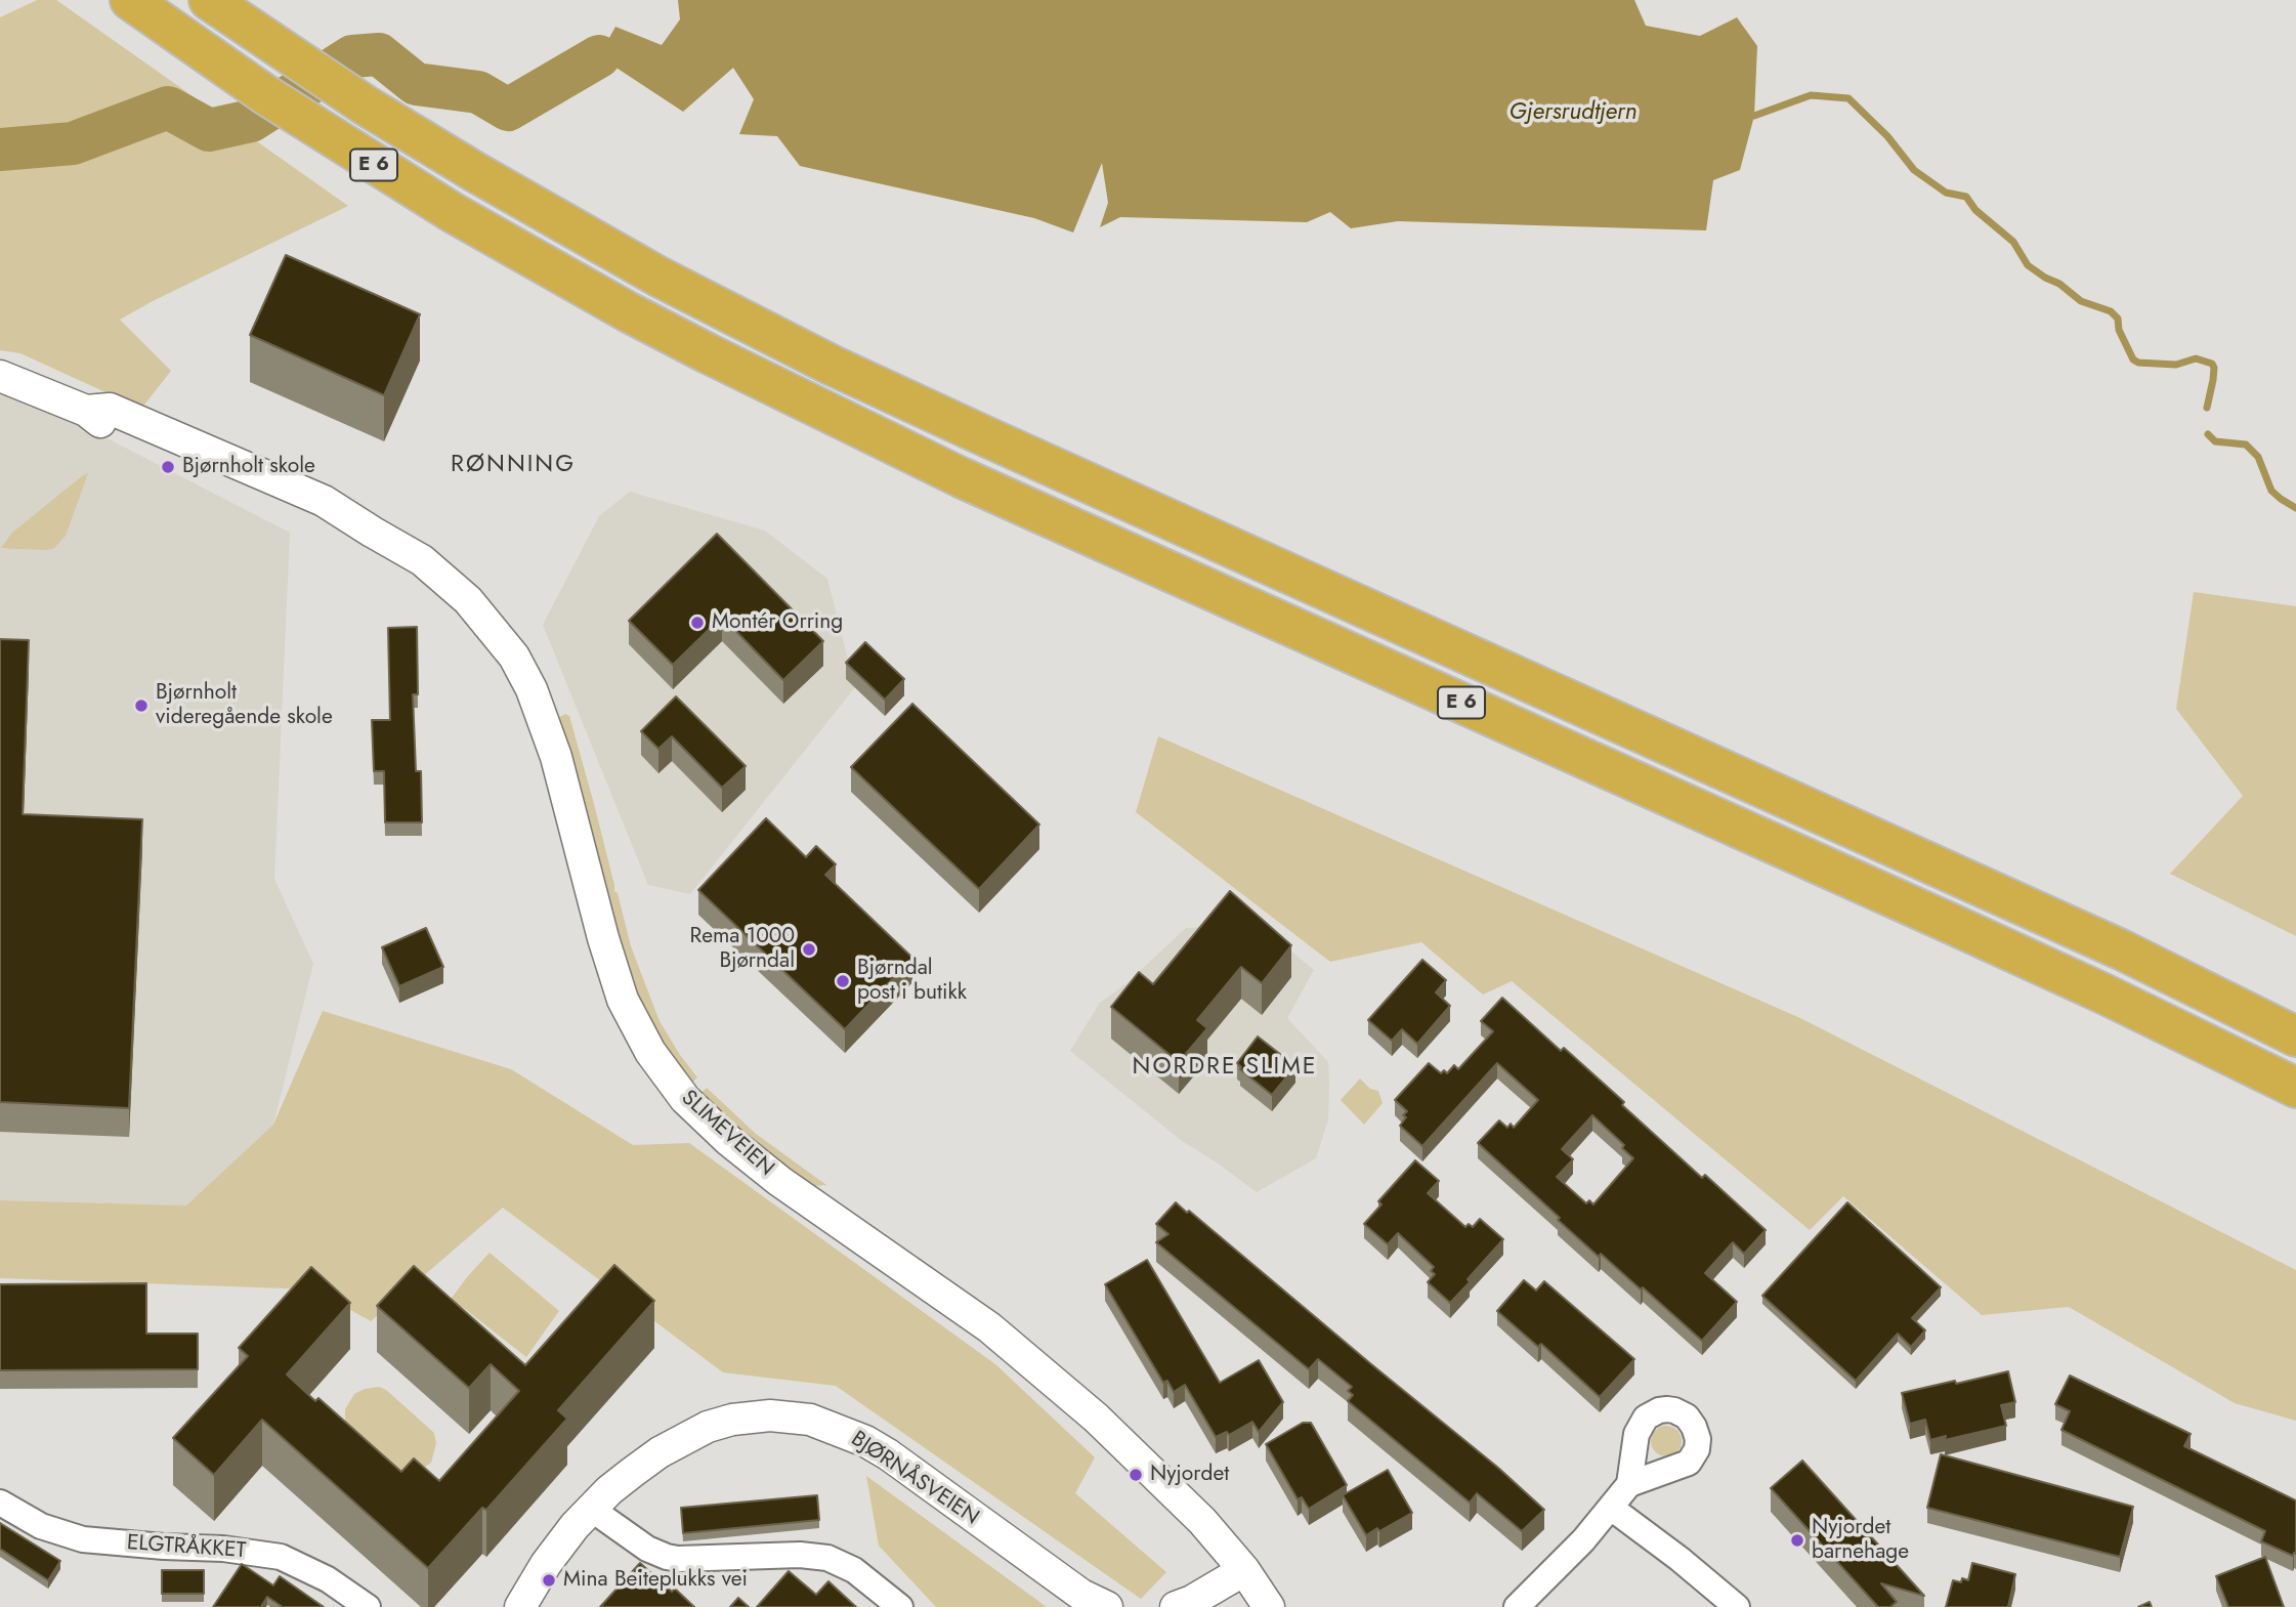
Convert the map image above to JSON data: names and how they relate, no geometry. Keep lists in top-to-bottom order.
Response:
{
  "streets": {
    "highway": ["E 6"],
    "street": ["SLIMEVEIEN", "BJØRNÅSVEIEN", "ELGTRÅKKET"]
  },
  "districts": ["RØNNING", "NORDRE SLIME"],
  "water": ["Gjersrudtjern"],
  "places": [
    "Bjørnholt skole",
    "Montér Orring",
    "Bjørnholt videregående skole",
    "Rema 1000 Bjørndal",
    "Bjørndal post i butikk",
    "Nyjordet",
    "Nyjordet barnehage",
    "Mina Beiteplukks vei"
  ]
}
